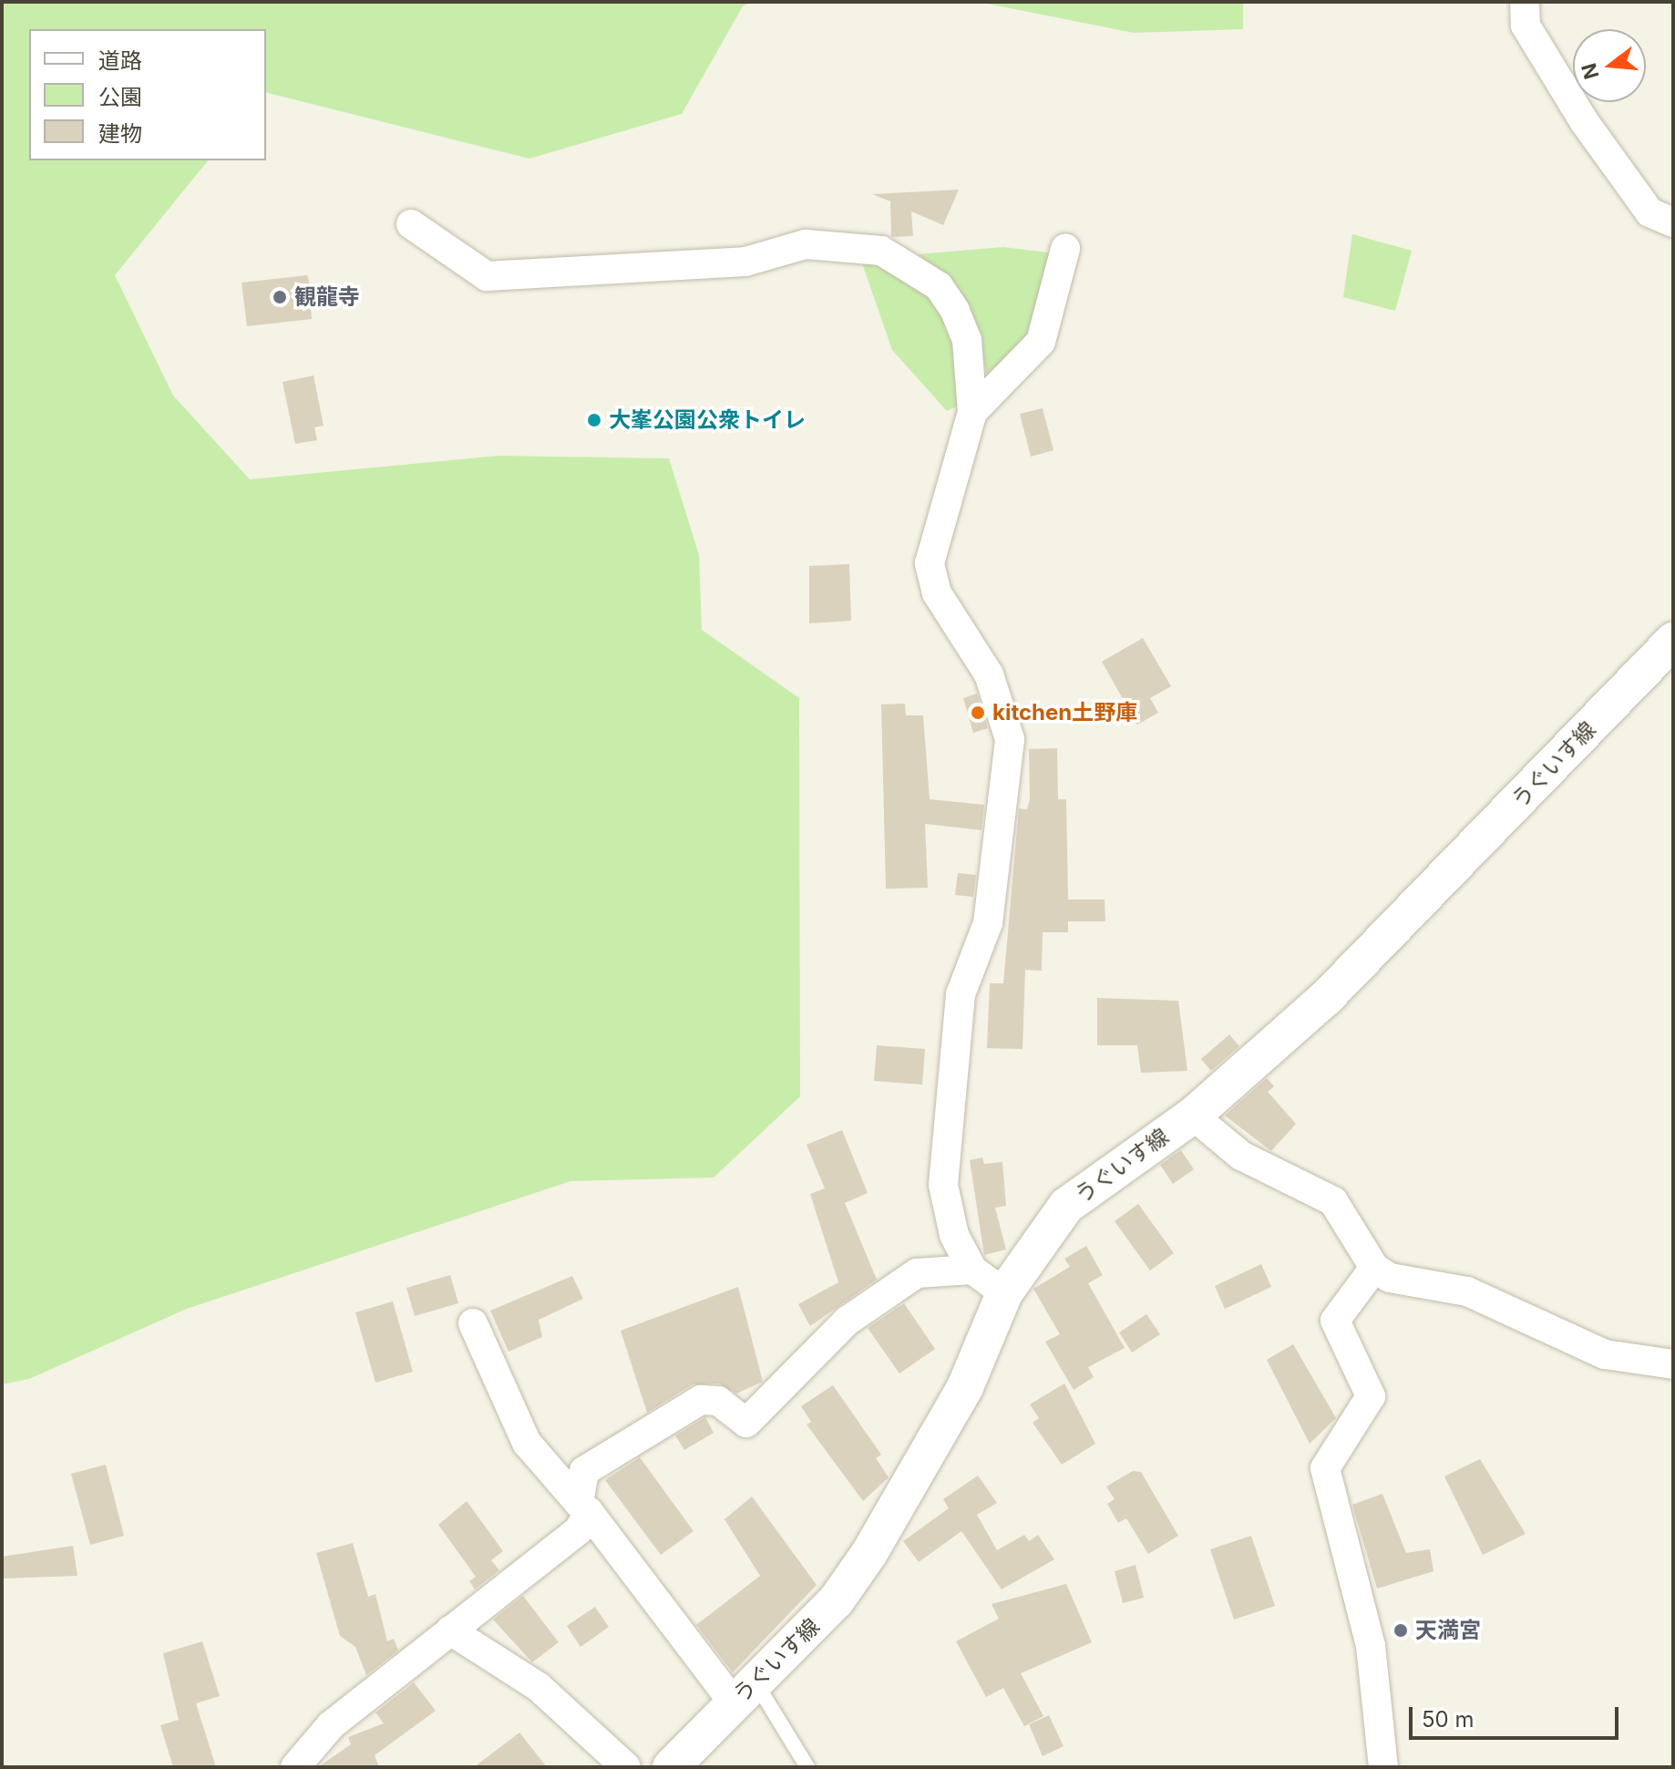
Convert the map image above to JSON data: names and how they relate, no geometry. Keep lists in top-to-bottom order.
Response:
{
  "streets": {
    "street": ["うぐいす線"]
  },
  "places": [
    "観龍寺",
    "大峯公園公衆トイレ",
    "kitchen土野庫",
    "天満宮"
  ],
  "legend": ["道路", "公園", "建物"],
  "scale_bar": "50 m",
  "north": "left"
}
